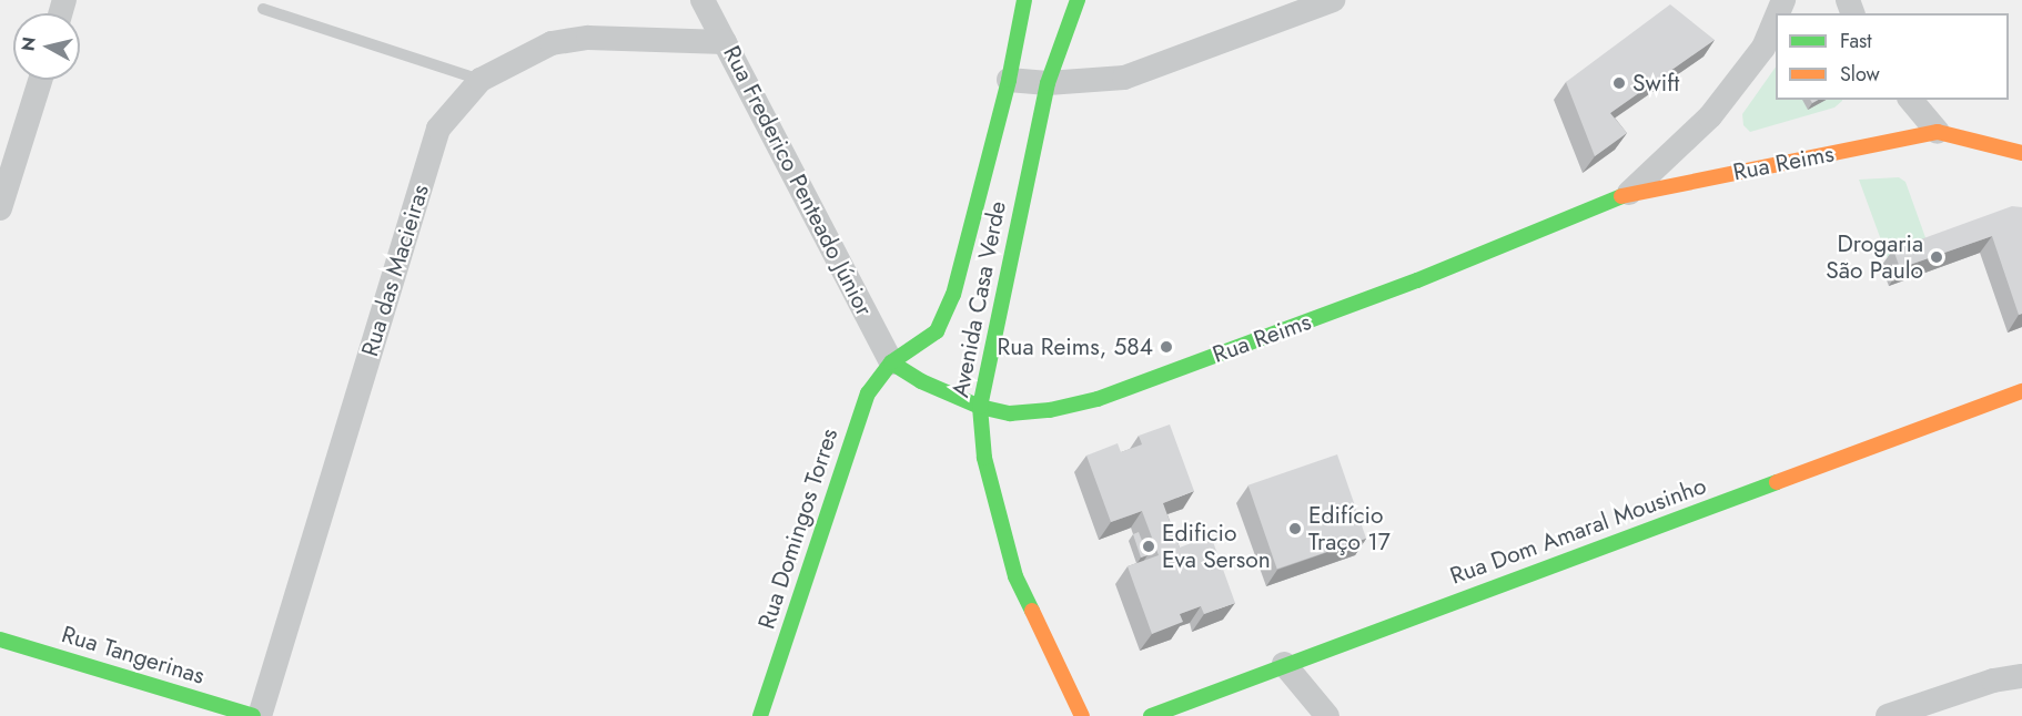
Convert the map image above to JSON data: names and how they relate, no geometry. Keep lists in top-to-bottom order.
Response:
{
  "streets": {
    "main road": [
      "Rua Reims",
      "Avenida Casa Verde",
      "Rua Domingos Torres",
      "Rua Dom Amaral Mousinho",
      "Rua Tangerinas"
    ],
    "street": ["Rua Frederico Penteado Júnior", "Rua das Macieiras"]
  },
  "crossings": [
    ["Rua Reims", "Rua Frederico Penteado Júnior"],
    ["Rua Reims", "Avenida Casa Verde"],
    ["Rua Reims", "Rua Domingos Torres"],
    ["Rua Frederico Penteado Júnior", "Rua das Macieiras"],
    ["Rua Frederico Penteado Júnior", "Avenida Casa Verde"],
    ["Rua Frederico Penteado Júnior", "Rua Domingos Torres"],
    ["Avenida Casa Verde", "Rua Domingos Torres"]
  ],
  "places": [
    "Swift",
    "Drogaria São Paulo",
    "Rua Reims, 584",
    "Edifício Traço 17",
    "Edificio Eva Serson"
  ],
  "legend": ["Fast", "Slow"],
  "north": "left"
}
